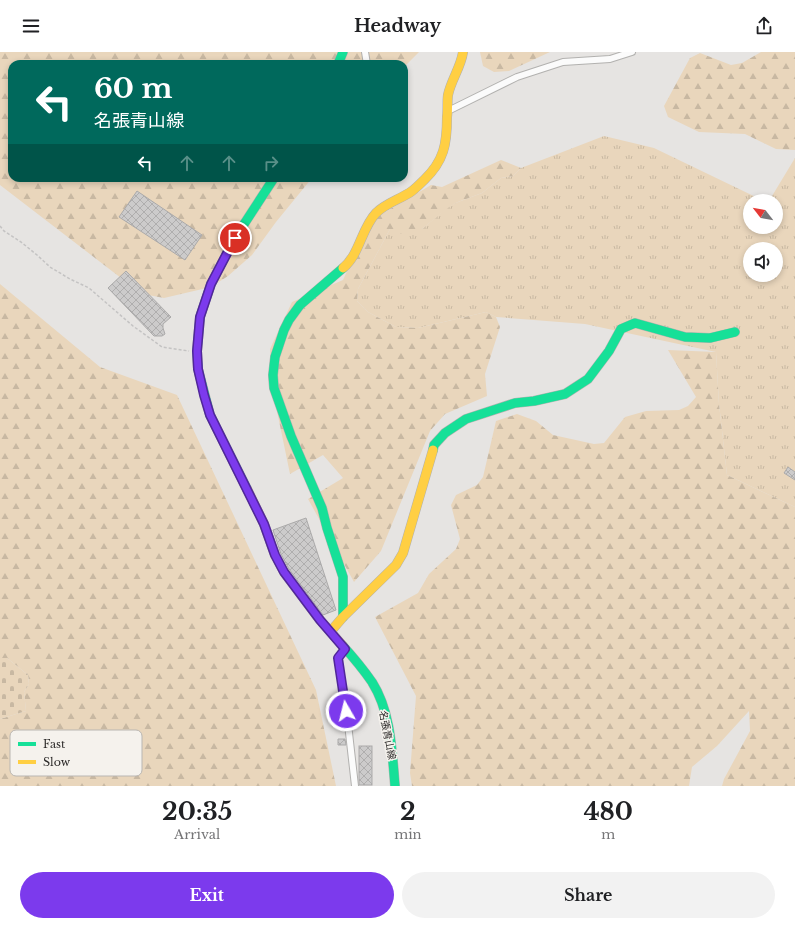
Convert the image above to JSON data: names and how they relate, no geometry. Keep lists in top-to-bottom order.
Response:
{
  "streets": {
    "street": ["名張青山線"]
  },
  "legend": ["Fast", "Slow"],
  "north": "top left",
  "page": {
    "header": "Headway",
    "turn": ["60 m", "名張青山線"],
    "eta": [
      "20:35",
      "Arrival",
      "2",
      "min",
      "480",
      "m"
    ],
    "buttons": ["Exit", "Share"]
  }
}
